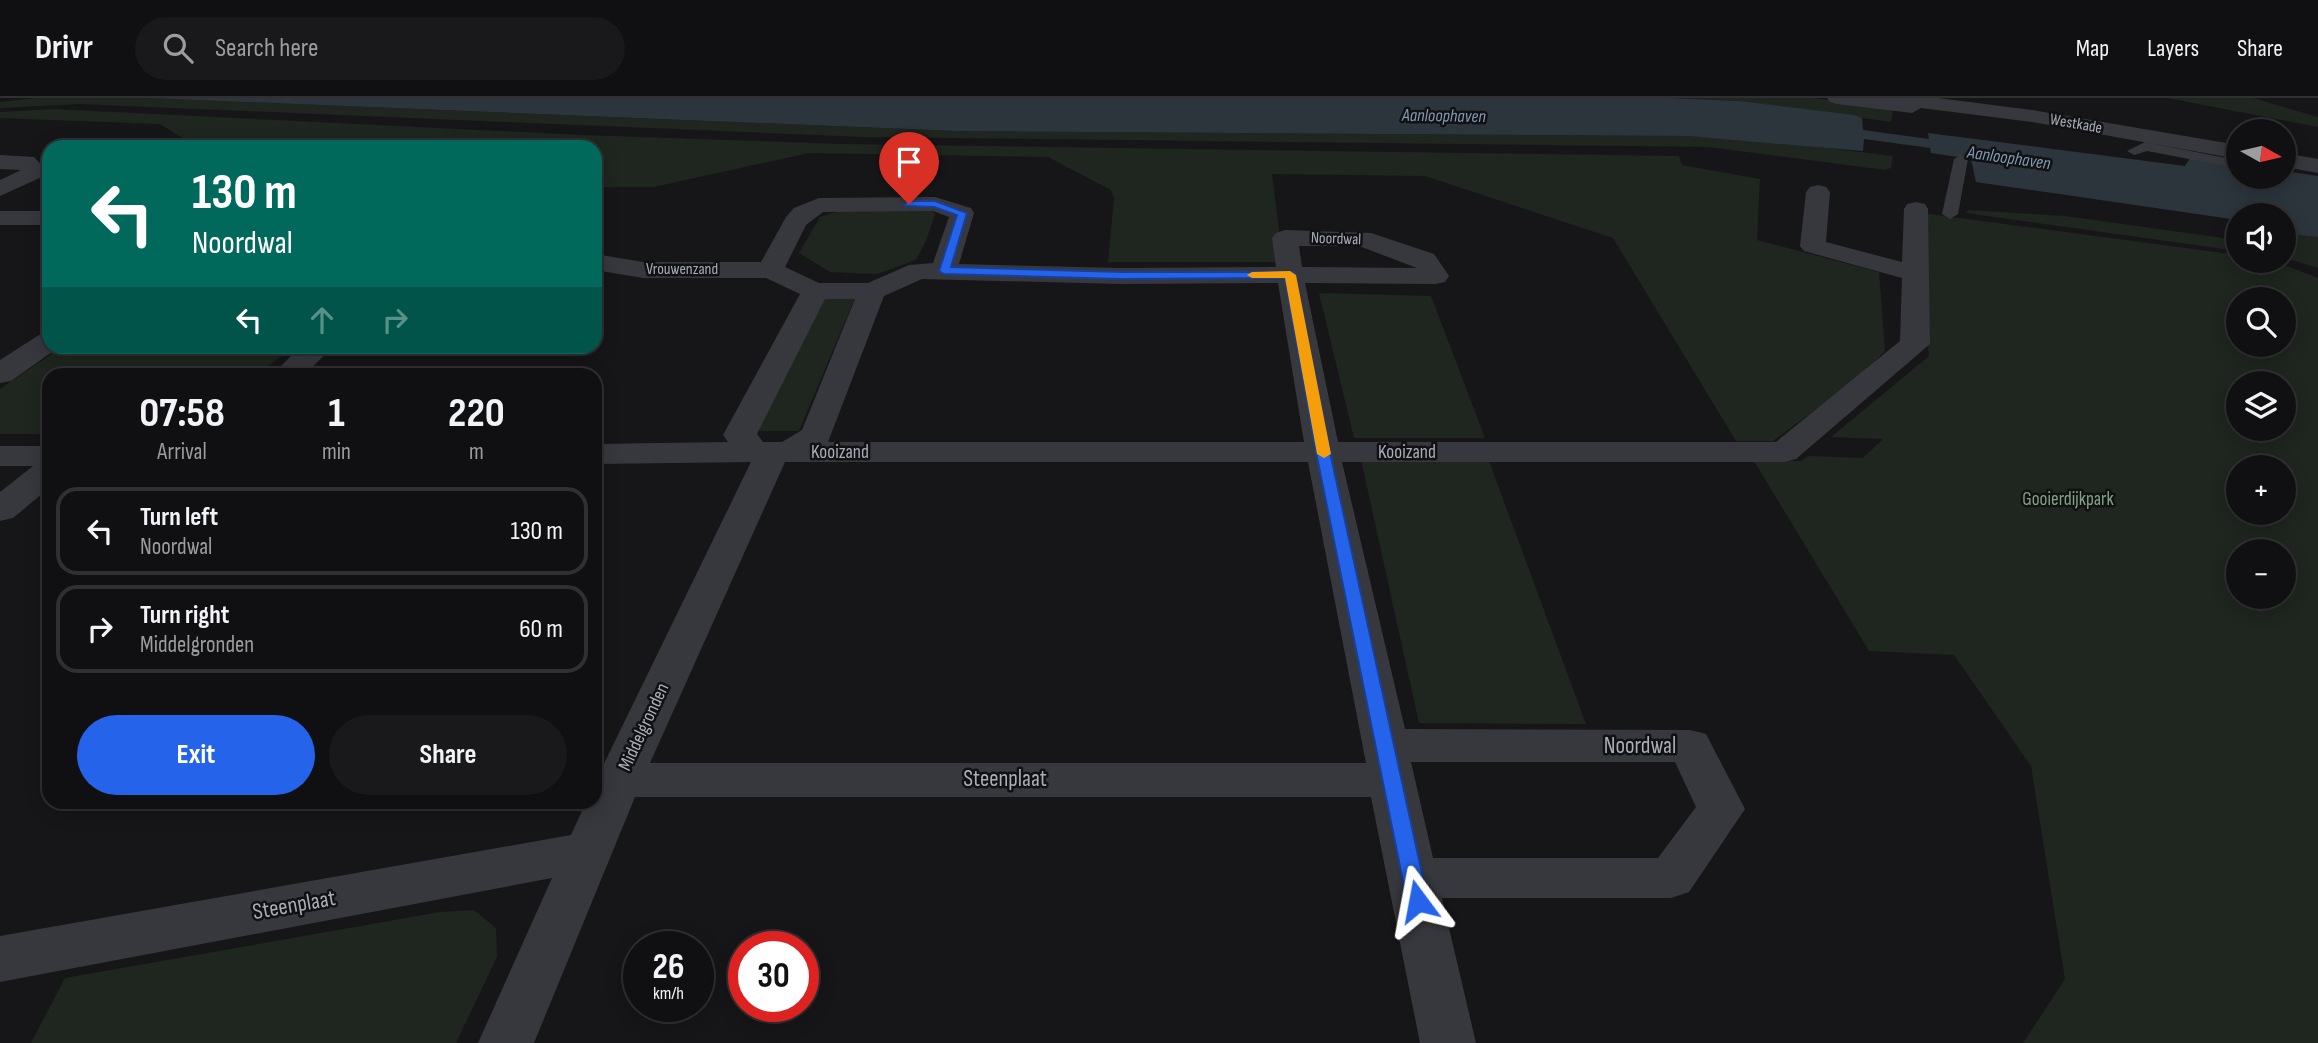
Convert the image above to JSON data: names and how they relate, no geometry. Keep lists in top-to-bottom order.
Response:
{
  "streets": {
    "street": [
      "Westkade",
      "Noordwal",
      "Vrouwenzand",
      "Kooizand",
      "Middelgronden",
      "Steenplaat"
    ]
  },
  "crossings": [
    ["Noordwal", "Kooizand"],
    ["Noordwal", "Middelgronden"],
    ["Noordwal", "Steenplaat"],
    ["Kooizand", "Middelgronden"],
    ["Middelgronden", "Steenplaat"]
  ],
  "water": ["Aanloophaven"],
  "parks": ["Gooierdijkpark"],
  "north": "right",
  "page": {
    "header": "Drivr",
    "search": "Search here",
    "nav": ["Map", "Layers", "Share"],
    "map_buttons": ["+", "−"],
    "turn": ["130 m", "Noordwal"],
    "eta": [
      "07:58",
      "Arrival",
      "1",
      "min",
      "220",
      "m"
    ],
    "list": [
      {
        "name": "Turn left",
        "note": "Noordwal",
        "value": "130 m"
      },
      {
        "name": "Turn right",
        "note": "Middelgronden",
        "value": "60 m"
      }
    ],
    "buttons": ["Exit", "Share"],
    "speed": "26 km/h",
    "limit": "30"
  }
}
